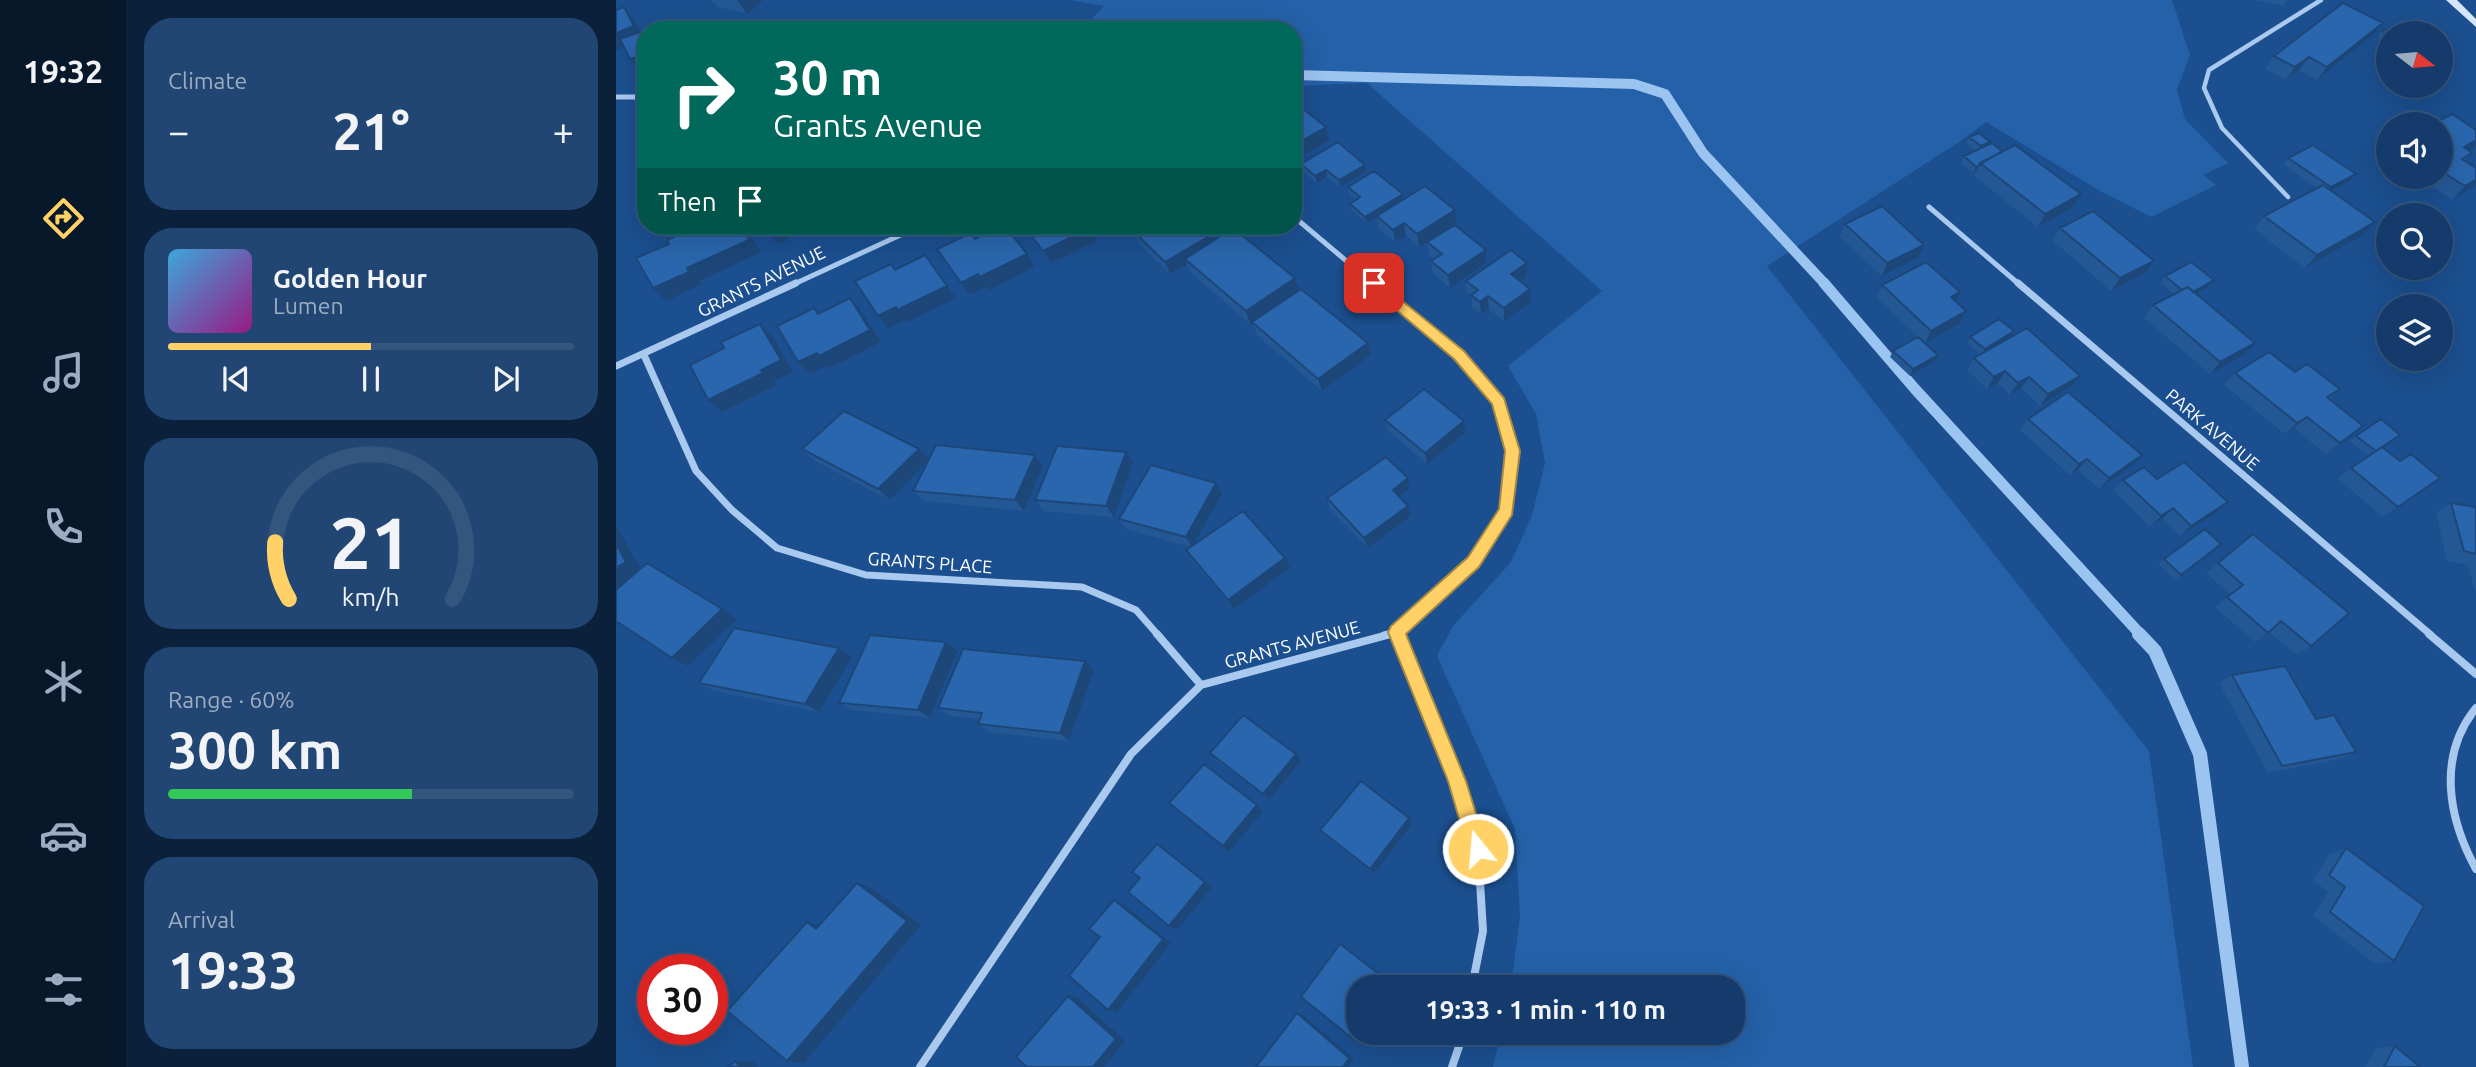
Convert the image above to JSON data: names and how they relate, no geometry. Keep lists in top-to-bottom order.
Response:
{
  "streets": {
    "street": ["GRANTS AVENUE", "PARK AVENUE", "GRANTS PLACE"]
  },
  "crossings": [
    ["GRANTS AVENUE", "GRANTS PLACE"]
  ],
  "north": "right",
  "page": {
    "tabs": "19:32",
    "tile": [
      "Climate",
      ["Range · 60%", "300 km"],
      ["Arrival", "19:33"]
    ],
    "turn": ["30 m", "Grants Avenue"],
    "heat": ["−", "21°", "+"],
    "then": "Then",
    "song": ["Golden Hour", "Lumen"],
    "limit": "30",
    "trip": "19:33 · 1 min · 110 m",
    "gauge": ["21", "km/h"]
  }
}
